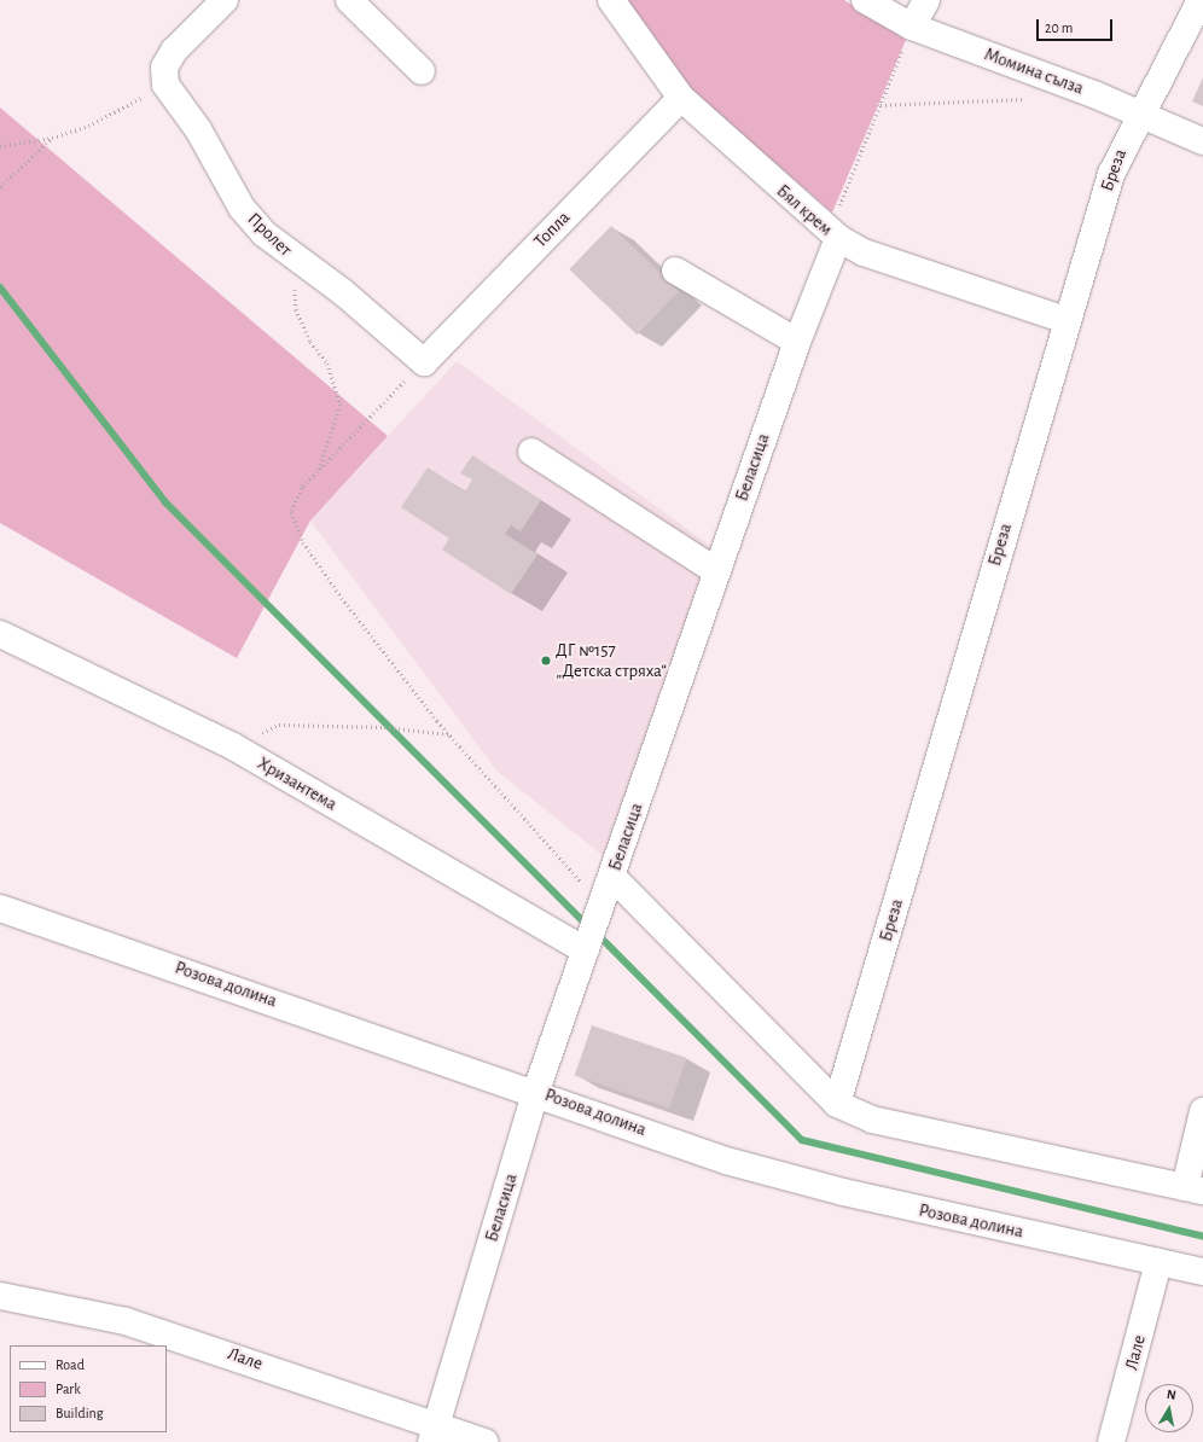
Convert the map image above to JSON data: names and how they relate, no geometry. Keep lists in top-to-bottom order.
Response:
{
  "streets": {
    "street": [
      "Момина сълза",
      "Бреза",
      "Бял крем",
      "Топла",
      "Пролет",
      "Беласица",
      "Хризантема",
      "Розова долина",
      "Лале"
    ]
  },
  "crossings": [
    ["Момина сълза", "Бреза"],
    ["Бреза", "Бял крем"],
    ["Бял крем", "Топла"],
    ["Бял крем", "Беласица"],
    ["Топла", "Пролет"],
    ["Беласица", "Хризантема"],
    ["Беласица", "Розова долина"],
    ["Беласица", "Лале"],
    ["Розова долина", "Лале"]
  ],
  "places": ["ДГ №157 „Детска стряха“"],
  "legend": ["Road", "Park", "Building"],
  "scale_bar": "20 m",
  "north": "top"
}
